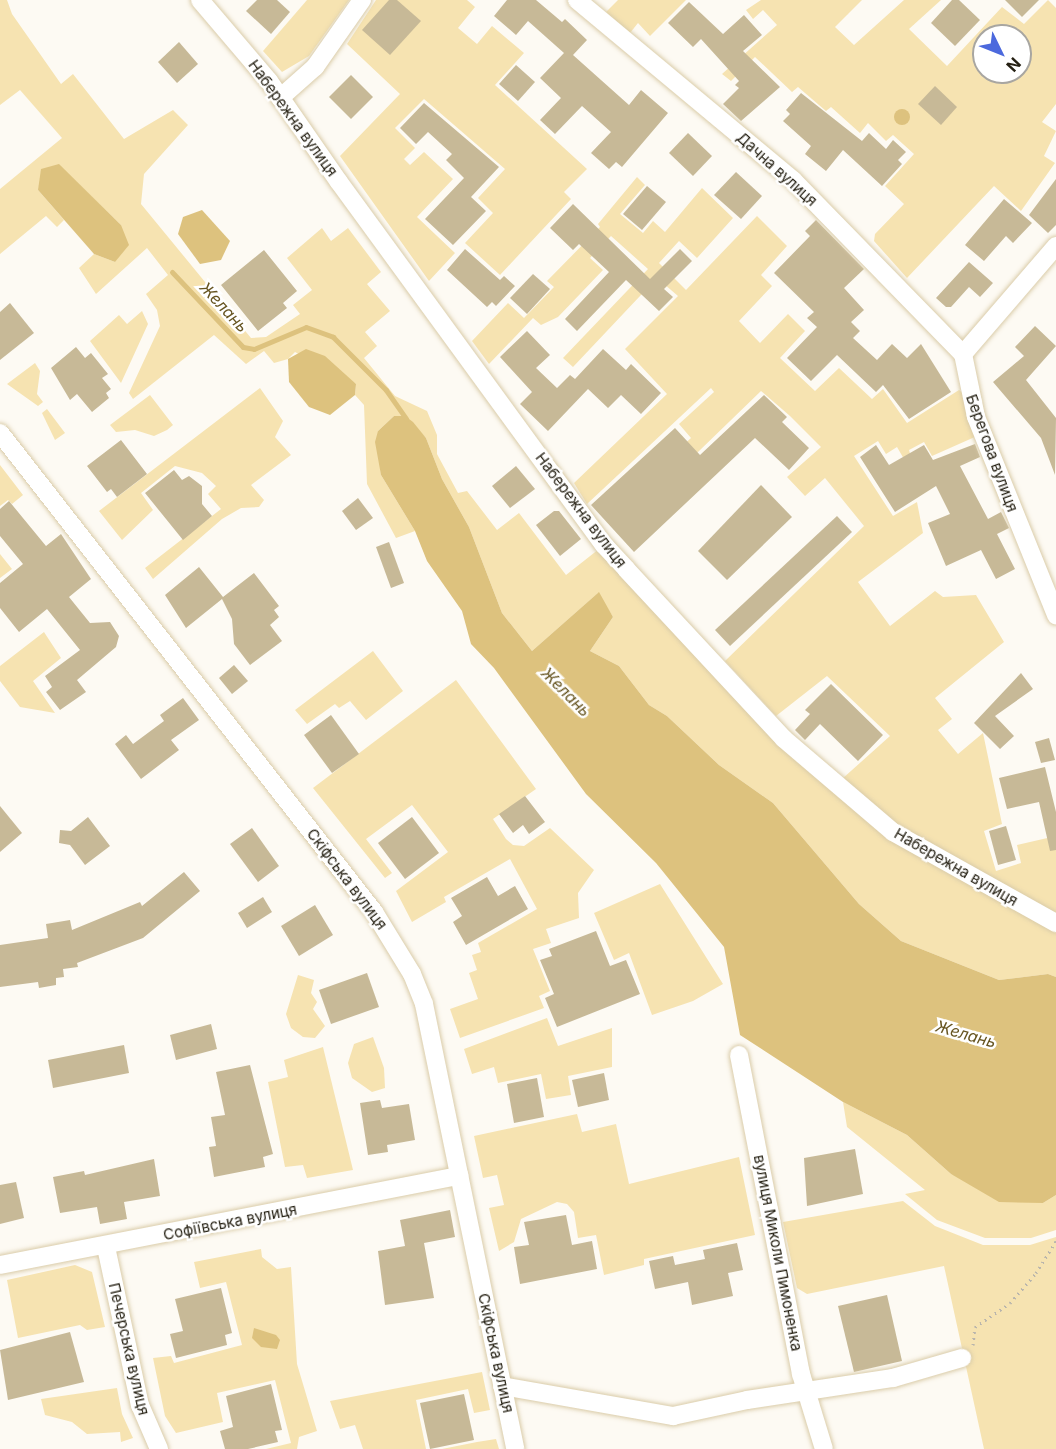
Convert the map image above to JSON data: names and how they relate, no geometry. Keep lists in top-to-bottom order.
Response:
{
  "streets": {
    "street": [
      "Набережна вулиця",
      "Дачна вулиця",
      "Берегова вулиця",
      "Скіфська вулиця",
      "Софіївська вулиця",
      "вулиця Миколи Пимоненка",
      "Печерська вулиця"
    ]
  },
  "crossings": [
    ["Дачна вулиця", "Берегова вулиця"],
    ["Скіфська вулиця", "Софіївська вулиця"],
    ["Софіївська вулиця", "Печерська вулиця"]
  ],
  "water": ["Желань"],
  "north": "bottom right"
}
